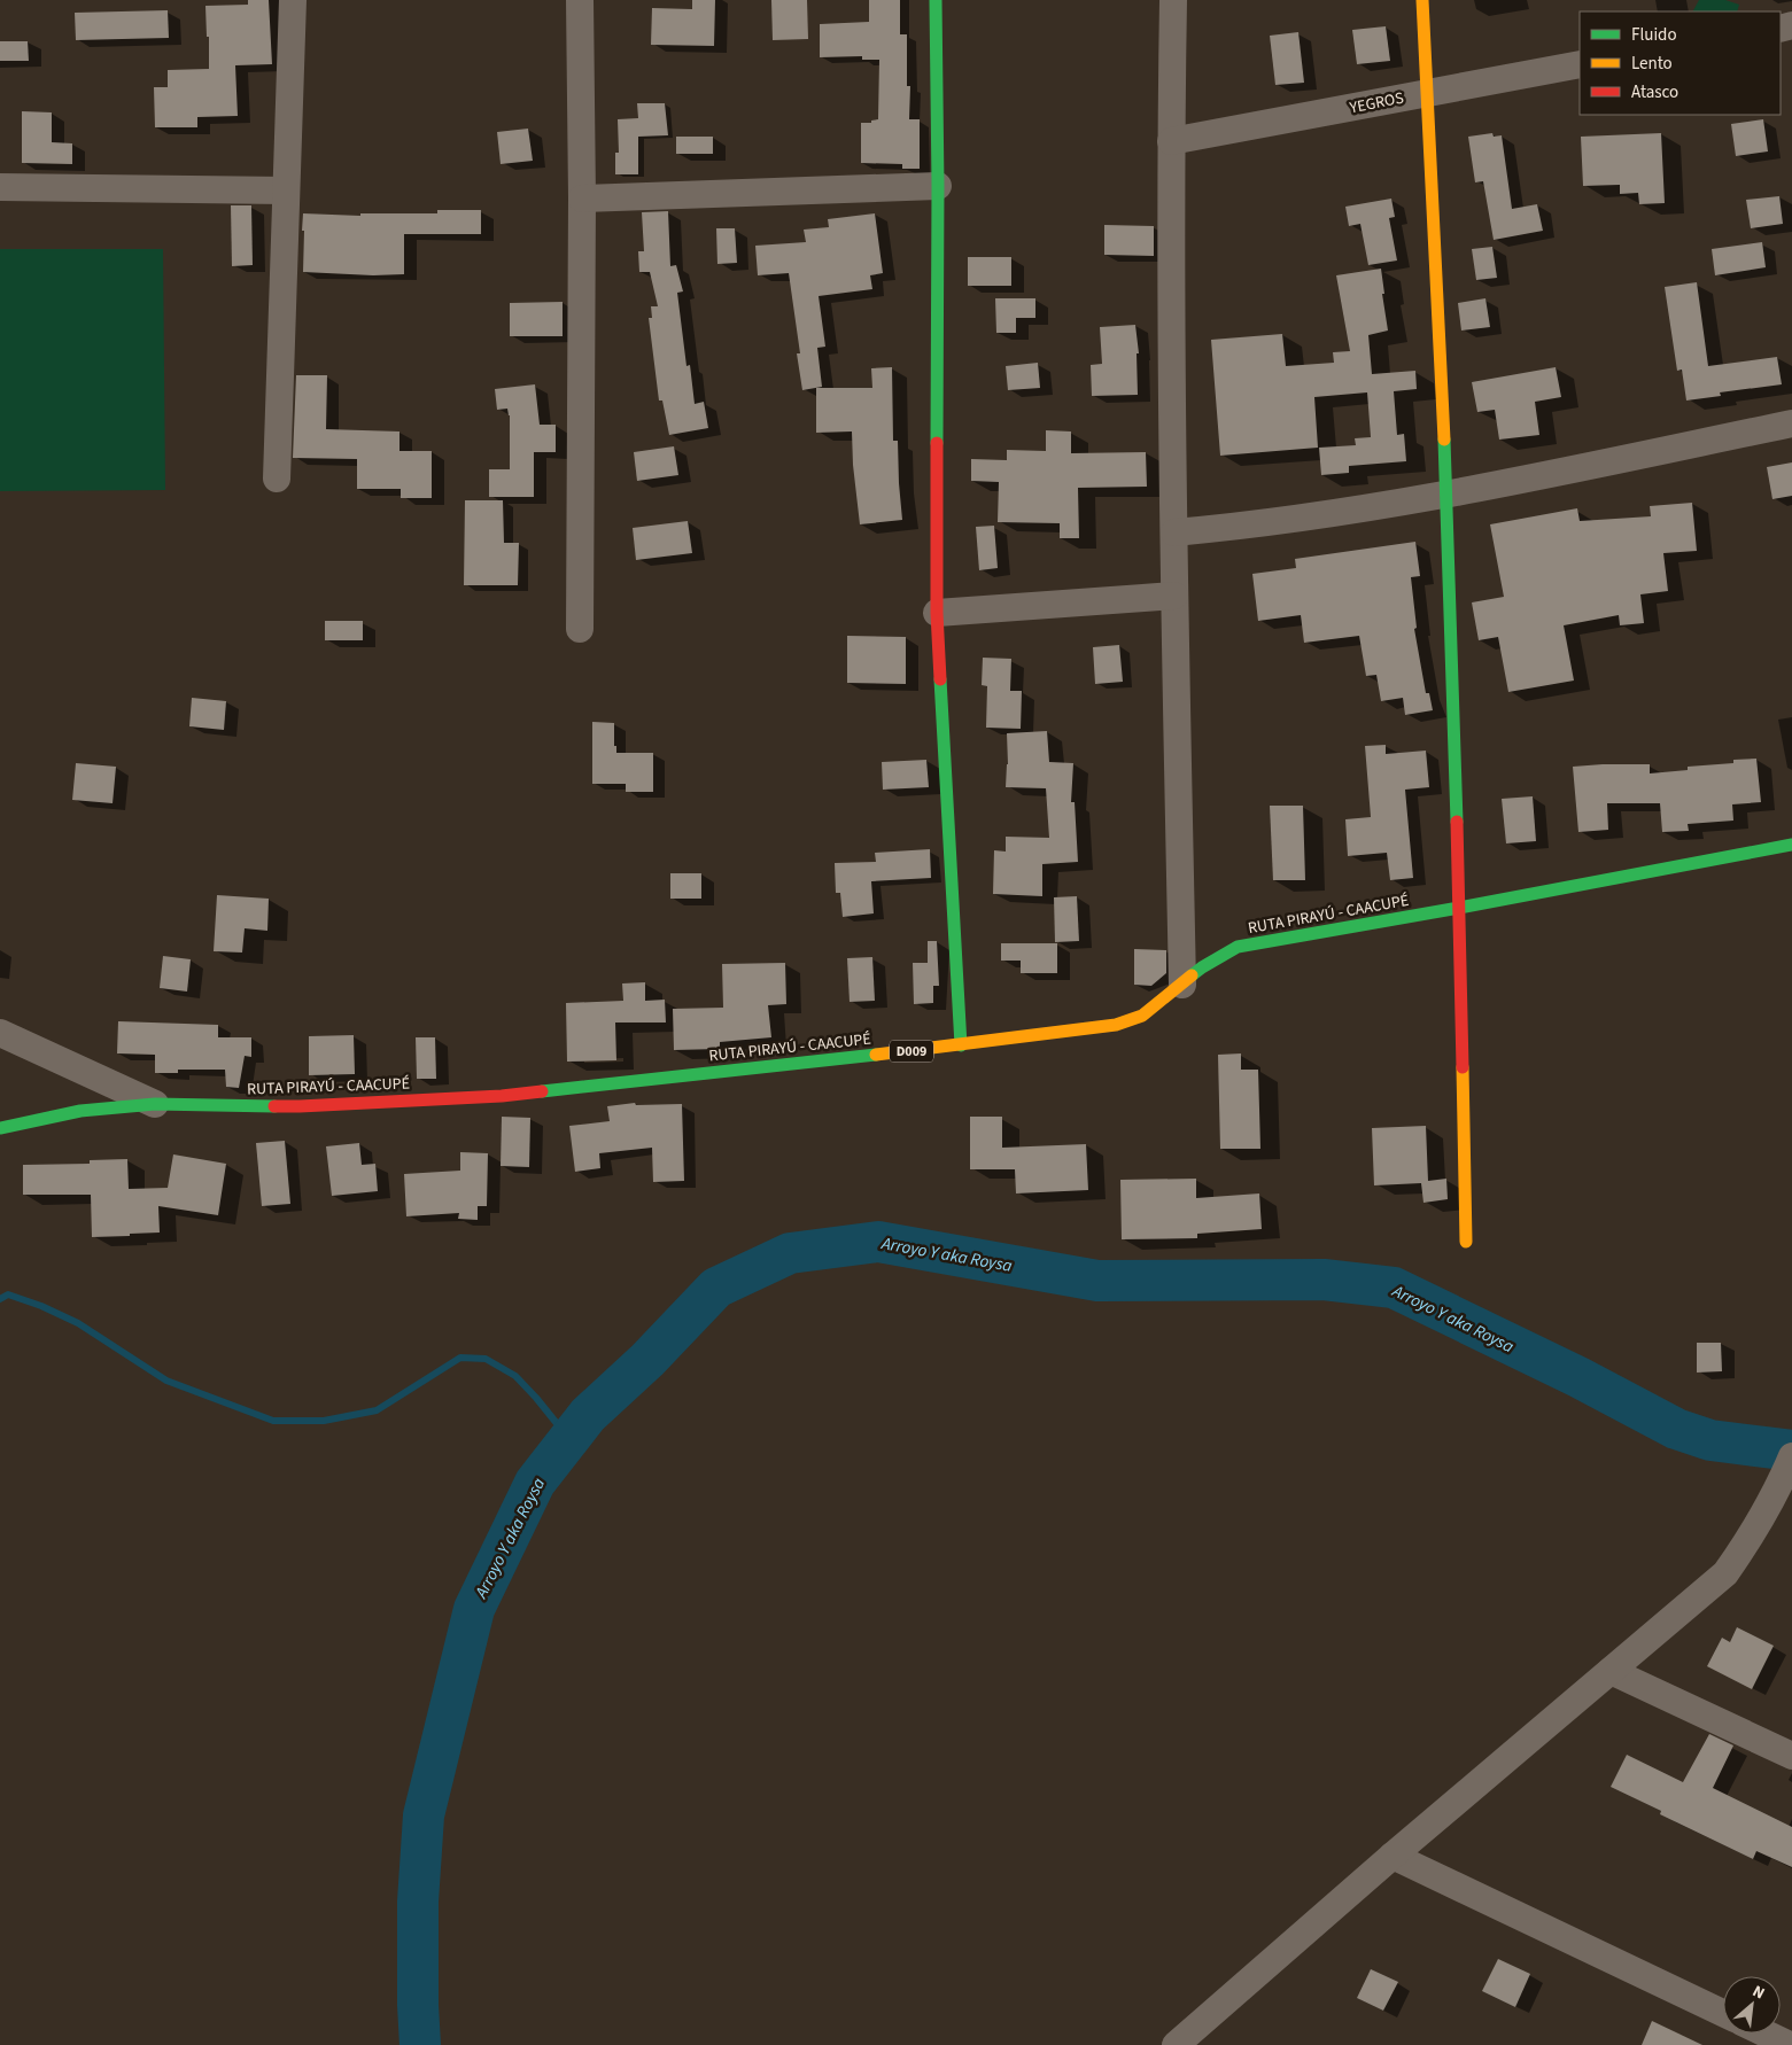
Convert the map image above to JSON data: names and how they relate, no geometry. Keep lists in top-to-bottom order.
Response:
{
  "streets": {
    "street": ["YEGROS", "RUTA PIRAYÚ - CAACUPÉ", "D009"]
  },
  "water": ["Arroyo Y aka Roysa"],
  "legend": ["Fluido", "Lento", "Atasco"],
  "north": "top right"
}
